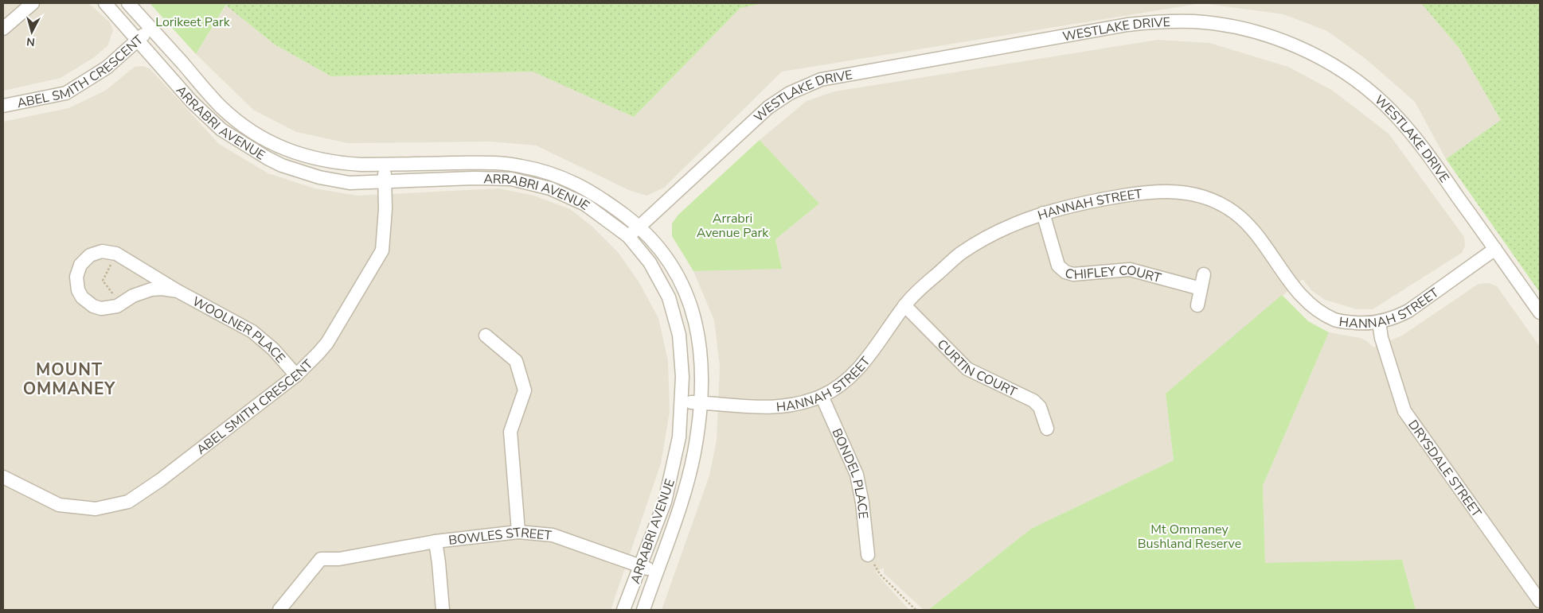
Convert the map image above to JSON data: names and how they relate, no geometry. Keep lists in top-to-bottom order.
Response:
{
  "streets": {
    "street": [
      "WESTLAKE DRIVE",
      "ABEL SMITH CRESCENT",
      "ARRABRI AVENUE",
      "HANNAH STREET",
      "CHIFLEY COURT",
      "WOOLNER PLACE",
      "CURTIN COURT",
      "DRYSDALE STREET",
      "BONDEL PLACE",
      "BOWLES STREET"
    ]
  },
  "crossings": [
    ["WESTLAKE DRIVE", "ARRABRI AVENUE"],
    ["WESTLAKE DRIVE", "HANNAH STREET"],
    ["ABEL SMITH CRESCENT", "ARRABRI AVENUE"],
    ["ABEL SMITH CRESCENT", "WOOLNER PLACE"],
    ["ARRABRI AVENUE", "HANNAH STREET"],
    ["ARRABRI AVENUE", "BOWLES STREET"],
    ["HANNAH STREET", "CHIFLEY COURT"],
    ["HANNAH STREET", "CURTIN COURT"],
    ["HANNAH STREET", "DRYSDALE STREET"],
    ["HANNAH STREET", "BONDEL PLACE"]
  ],
  "districts": ["MOUNT OMMANEY"],
  "parks": ["Lorikeet Park", "Arrabri Avenue Park", "Mt Ommaney Bushland Reserve"],
  "north": "bottom"
}
